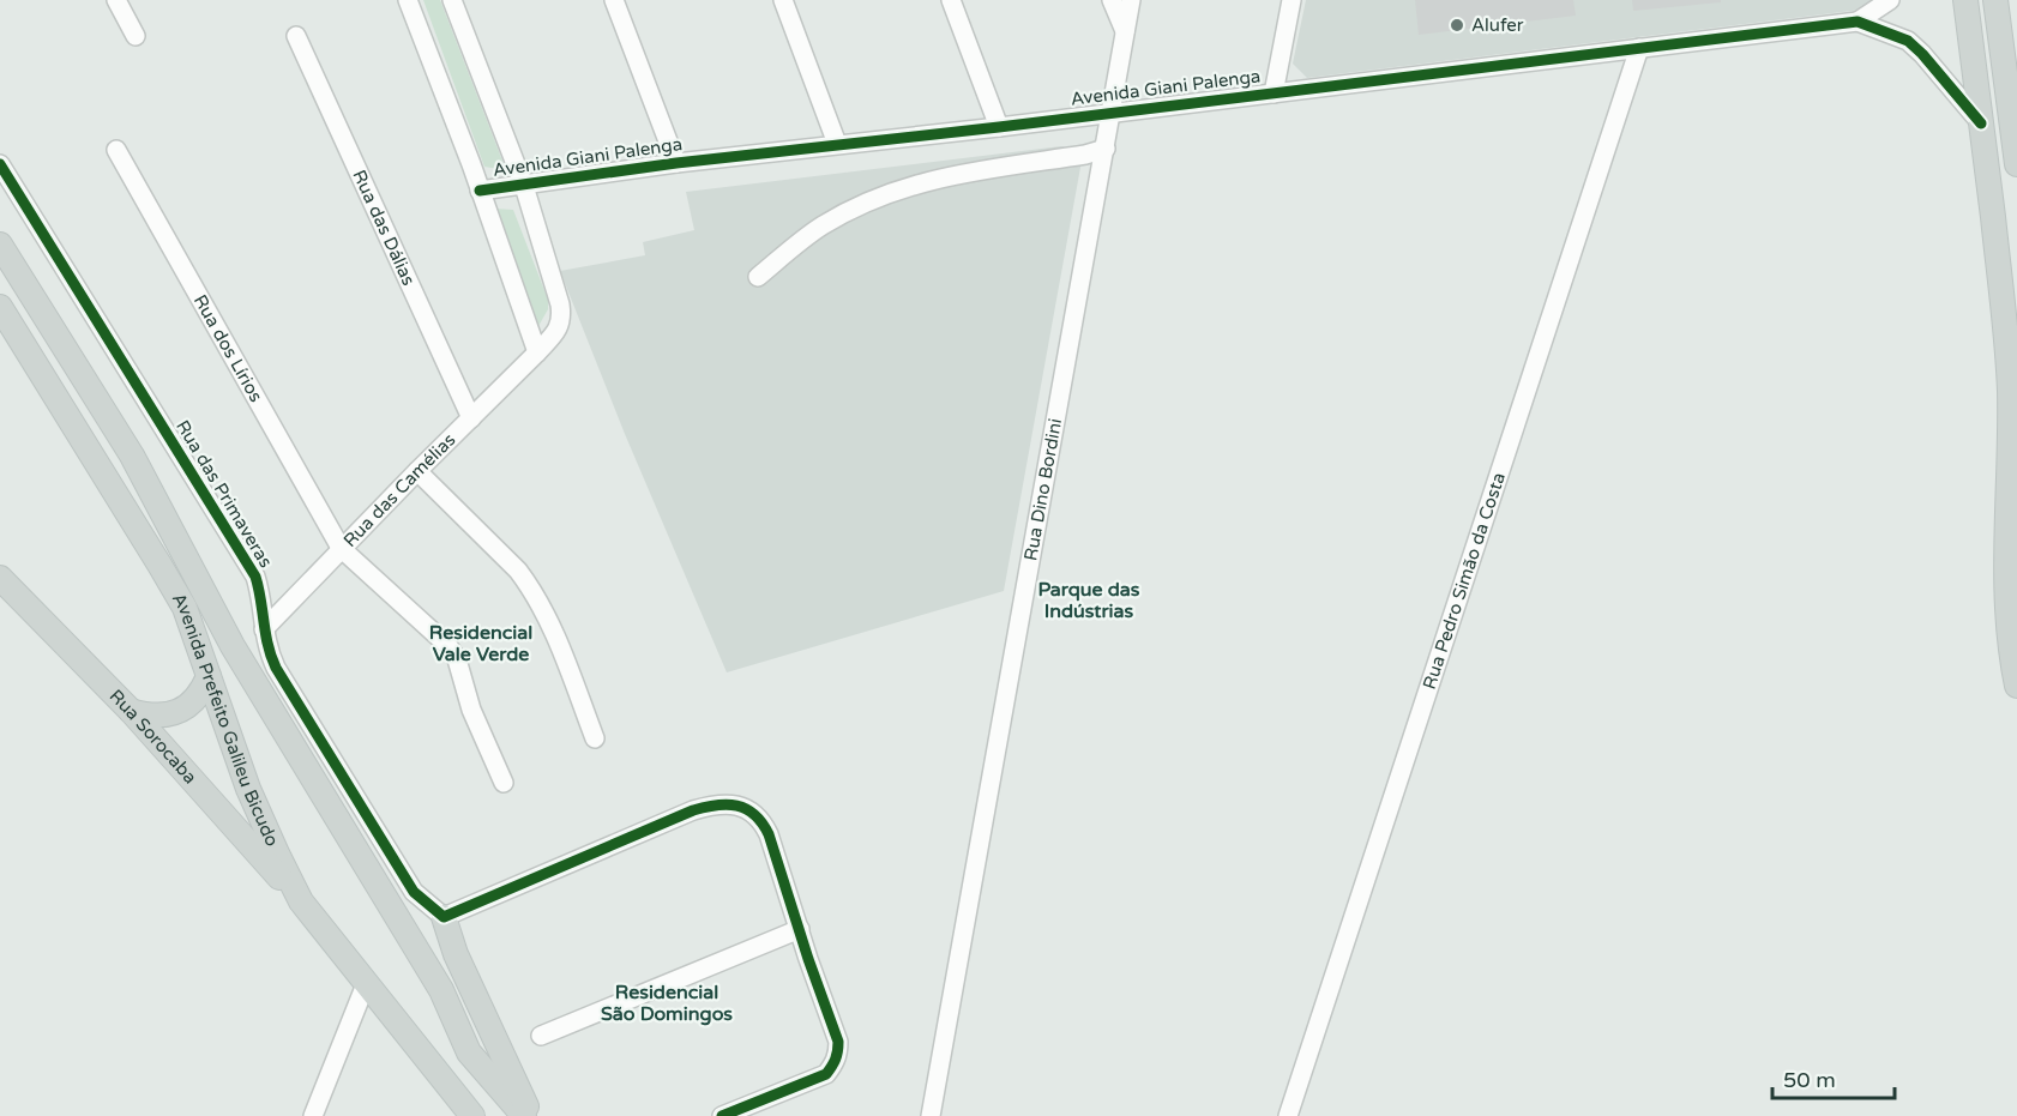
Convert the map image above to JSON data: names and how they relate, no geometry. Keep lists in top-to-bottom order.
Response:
{
  "streets": {
    "main road": ["Avenida Prefeito Galileu Bicudo", "Rua Sorocaba"],
    "street": [
      "Avenida Giani Palenga",
      "Rua das Dálias",
      "Rua dos Lírios",
      "Rua das Camélias",
      "Rua Dino Bordini",
      "Rua das Primaveras",
      "Rua Pedro Simão da Costa"
    ]
  },
  "crossings": [
    ["Avenida Giani Palenga", "Rua das Camélias"],
    ["Avenida Giani Palenga", "Rua Dino Bordini"],
    ["Avenida Giani Palenga", "Rua Pedro Simão da Costa"],
    ["Rua das Dálias", "Rua das Camélias"],
    ["Rua dos Lírios", "Rua das Camélias"],
    ["Rua das Camélias", "Rua das Primaveras"],
    ["Avenida Prefeito Galileu Bicudo", "Rua Sorocaba"]
  ],
  "districts": ["Parque das Indústrias", "Residencial Vale Verde", "Residencial São Domingos"],
  "places": ["Alufer"],
  "scale_bar": "50 m"
}
